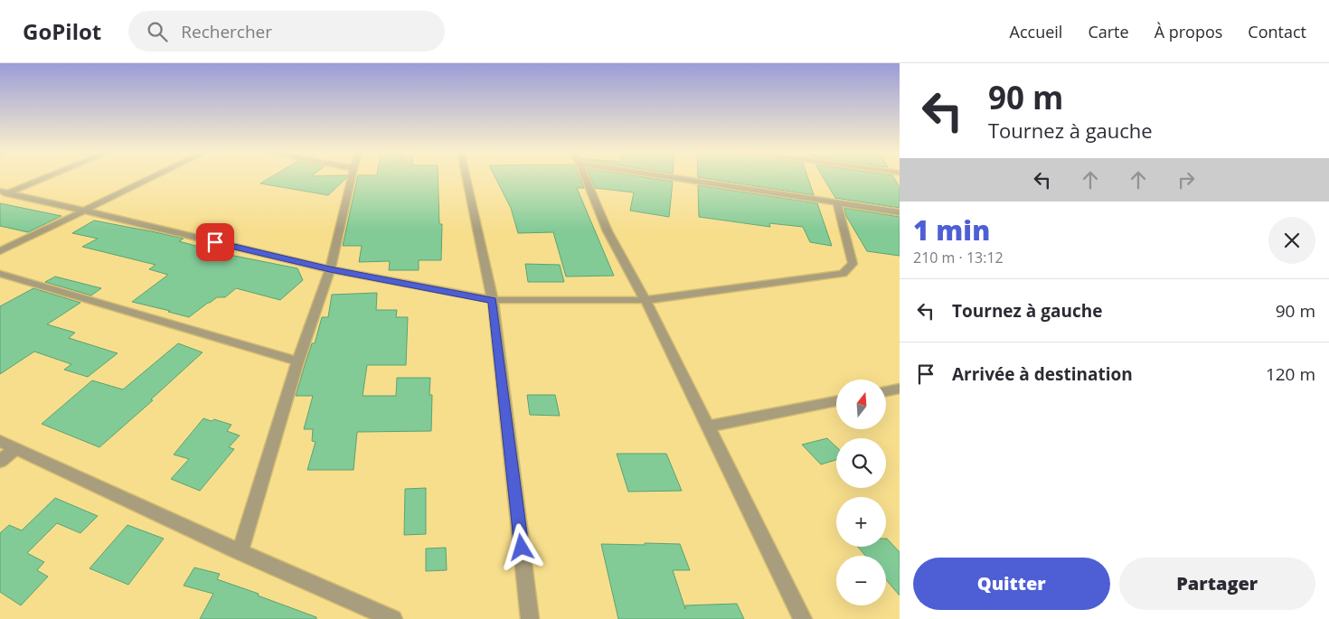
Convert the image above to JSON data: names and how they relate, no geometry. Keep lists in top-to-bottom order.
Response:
{
  "north": "top",
  "page": {
    "header": "GoPilot",
    "search": "Rechercher",
    "nav": [
      "Accueil",
      "Carte",
      "À propos",
      "Contact"
    ],
    "turn": ["90 m", "Tournez à gauche"],
    "heading": ["1 min", "210 m · 13:12"],
    "list": [
      {
        "name": "Tournez à gauche",
        "value": "90 m"
      },
      {
        "name": "Arrivée à destination",
        "value": "120 m"
      }
    ],
    "map_buttons": ["+", "−"],
    "buttons": ["Quitter", "Partager"]
  }
}
